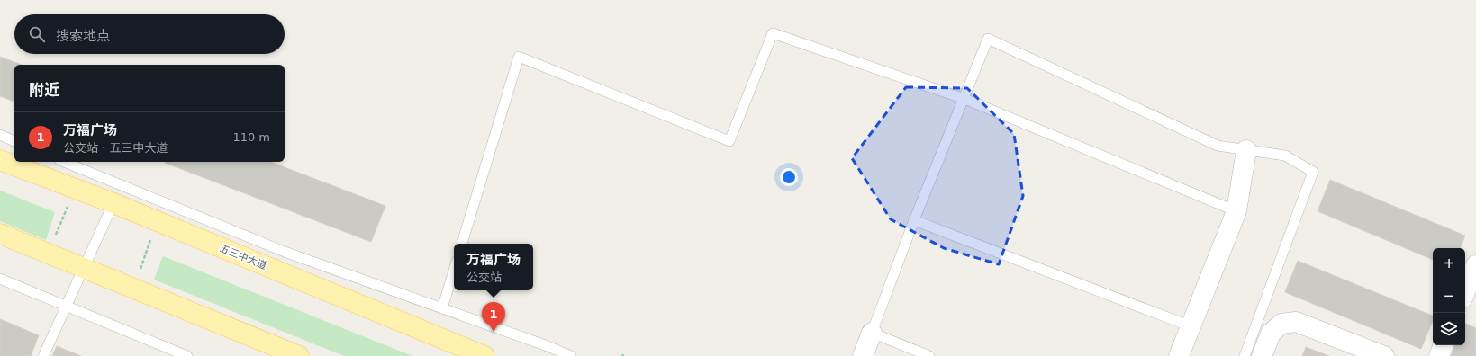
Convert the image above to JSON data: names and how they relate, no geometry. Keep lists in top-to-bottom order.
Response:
{
  "streets": {
    "main road": ["五三中大道"]
  },
  "page": {
    "search": "搜索地点",
    "heading": "附近",
    "list": [
      {
        "mark": "1",
        "name": "万福广场",
        "note": "公交站 · 五三中大道",
        "value": "110 m"
      }
    ],
    "popup": ["万福广场", "公交站"],
    "map_buttons": ["+", "−"],
    "pins": "1"
  }
}
